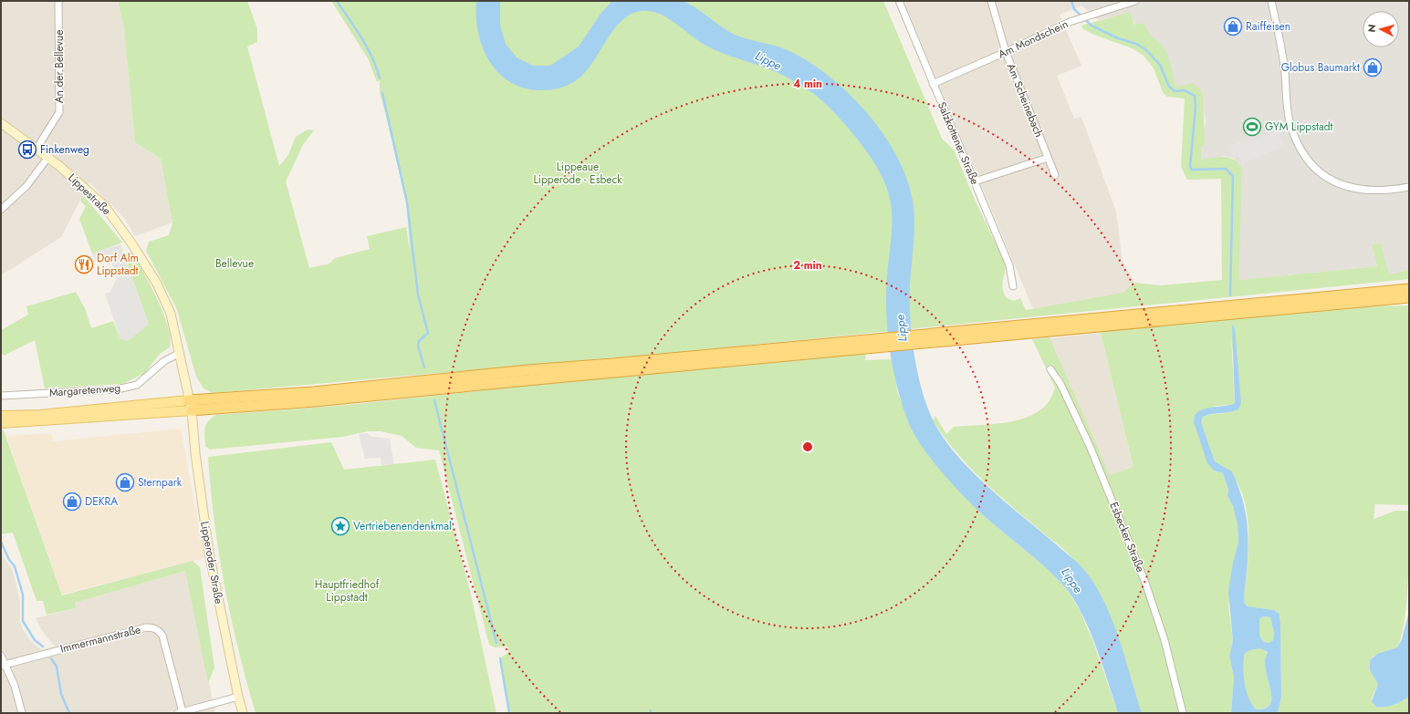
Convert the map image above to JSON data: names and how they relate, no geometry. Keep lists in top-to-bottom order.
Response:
{
  "streets": {
    "main road": ["Lippestraße", "Lipperoder Straße"],
    "street": [
      "Am Mondschein",
      "An der Bellevue",
      "Am Scheinebach",
      "Salzkottener Straße",
      "Margaretenweg",
      "Esbecker Straße",
      "Immermannstraße"
    ]
  },
  "crossings": [
    ["Am Mondschein", "Am Scheinebach"],
    ["Am Mondschein", "Salzkottener Straße"],
    ["An der Bellevue", "Lippestraße"],
    ["Lippestraße", "Margaretenweg"],
    ["Lippestraße", "Lipperoder Straße"]
  ],
  "water": ["Lippe"],
  "parks": ["Lippeaue Lipperode - Esbeck", "Bellevue", "Hauptfriedhof Lippstadt"],
  "places": {
    "shop": [
      "Raiffeisen",
      "Globus Baumarkt",
      "Sternpark",
      "DEKRA"
    ],
    "sports": ["GYM Lippstadt"],
    "bus stop": ["Finkenweg"],
    "restaurant": ["Dorf Alm Lippstadt"],
    "place": ["Vertriebenendenkmal"]
  },
  "north": "left",
  "rings": ["4 min", "2 min"]
}
